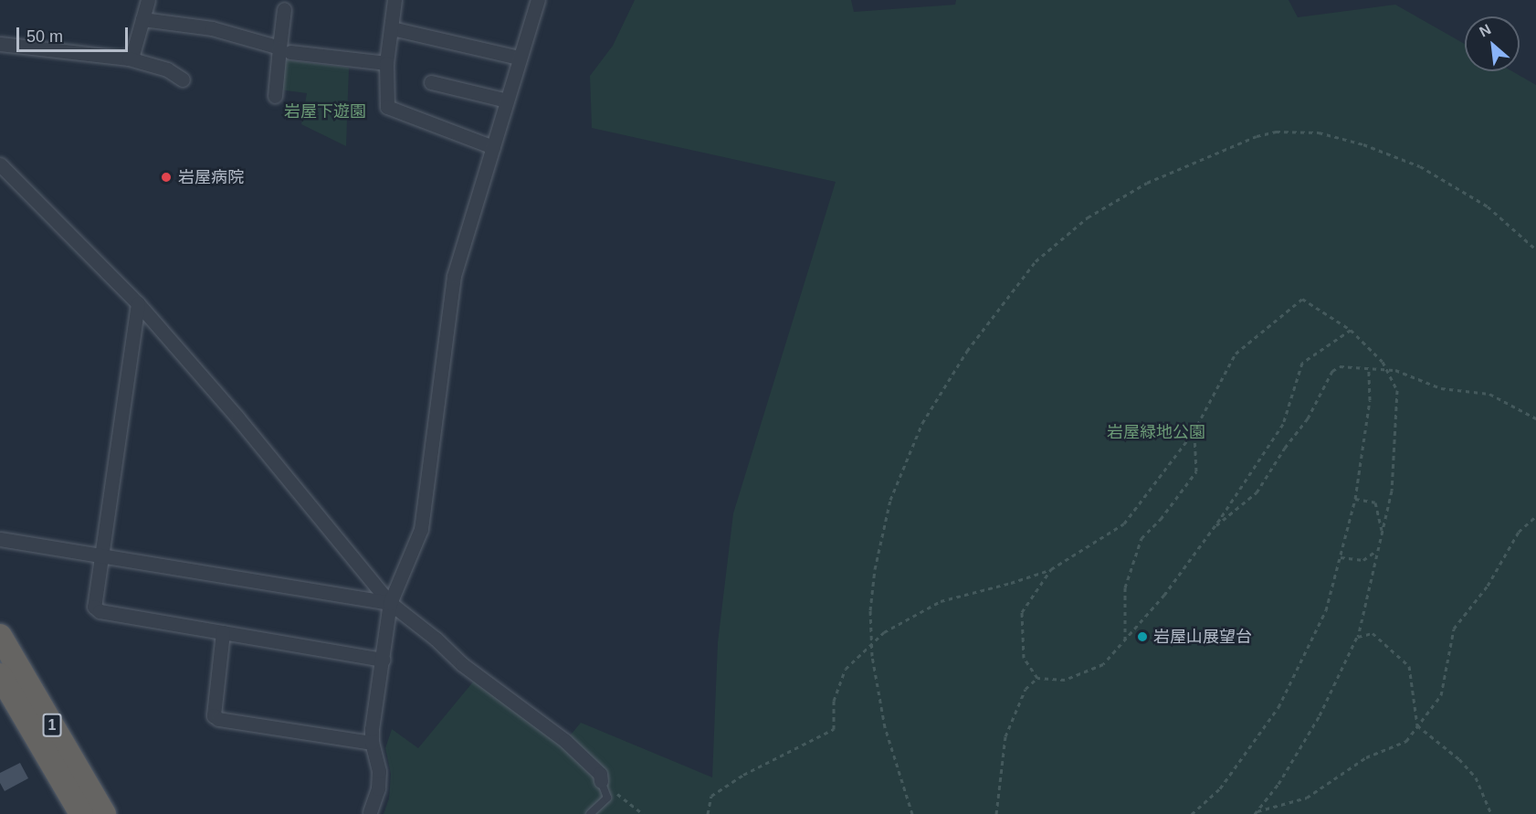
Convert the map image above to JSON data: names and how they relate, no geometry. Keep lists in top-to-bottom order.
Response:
{
  "streets": {
    "highway": ["1"]
  },
  "parks": ["岩屋下遊園", "岩屋緑地公園"],
  "places": ["岩屋病院", "岩屋山展望台"],
  "scale_bar": "50 m",
  "north": "top left"
}
